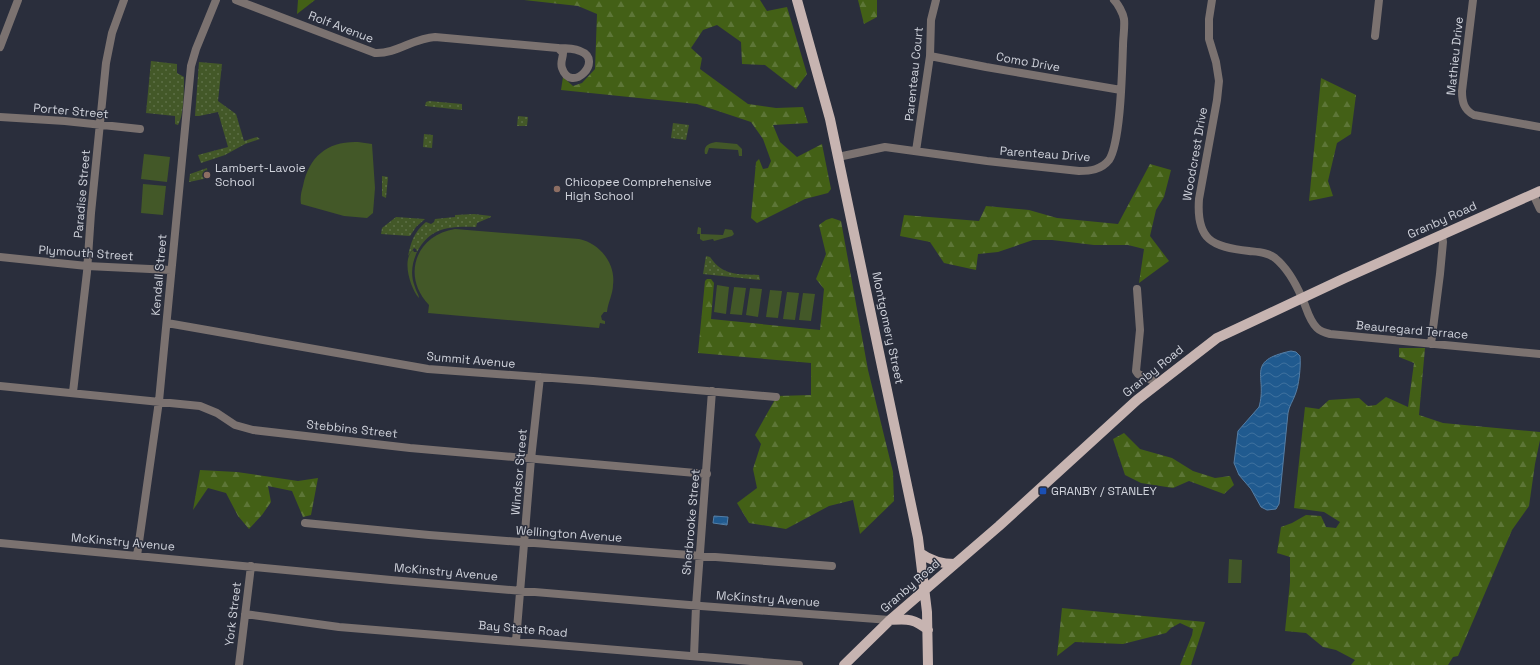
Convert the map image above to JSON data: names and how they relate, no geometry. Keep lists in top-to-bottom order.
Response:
{
  "streets": {
    "main road": ["Granby Road", "Montgomery Street"],
    "street": [
      "Rolf Avenue",
      "Mathieu Drive",
      "Como Drive",
      "Parenteau Court",
      "Porter Street",
      "Parenteau Drive",
      "Woodcrest Drive",
      "Paradise Street",
      "Plymouth Street",
      "Kendall Street",
      "Beauregard Terrace",
      "Summit Avenue",
      "Stebbins Street",
      "Windsor Street",
      "Sherbrooke Street",
      "Wellington Avenue",
      "McKinstry Avenue",
      "York Street",
      "Bay State Road"
    ]
  },
  "crossings": [
    ["Como Drive", "Parenteau Court"],
    ["Como Drive", "Parenteau Drive"],
    ["Parenteau Court", "Parenteau Drive"],
    ["Porter Street", "Paradise Street"],
    ["Parenteau Drive", "Montgomery Street"],
    ["Woodcrest Drive", "Granby Road"],
    ["Woodcrest Drive", "Beauregard Terrace"],
    ["Paradise Street", "Plymouth Street"],
    ["Paradise Street", "Stebbins Street"],
    ["Granby Road", "Montgomery Street"],
    ["Granby Road", "Beauregard Terrace"],
    ["Granby Road", "McKinstry Avenue"],
    ["Plymouth Street", "Kendall Street"],
    ["Kendall Street", "Summit Avenue"],
    ["Kendall Street", "Stebbins Street"],
    ["Kendall Street", "McKinstry Avenue"],
    ["Summit Avenue", "Windsor Street"],
    ["Summit Avenue", "Sherbrooke Street"],
    ["Stebbins Street", "Windsor Street"],
    ["Stebbins Street", "Sherbrooke Street"],
    ["Windsor Street", "Wellington Avenue"],
    ["Windsor Street", "McKinstry Avenue"],
    ["Windsor Street", "Bay State Road"],
    ["Sherbrooke Street", "Wellington Avenue"],
    ["Sherbrooke Street", "McKinstry Avenue"],
    ["Sherbrooke Street", "Bay State Road"],
    ["McKinstry Avenue", "York Street"],
    ["York Street", "Bay State Road"]
  ],
  "places": {
    "other": ["Lambert-Lavoie School", "Chicopee Comprehensive High School"],
    "transit": ["GRANBY / STANLEY"]
  }
}
